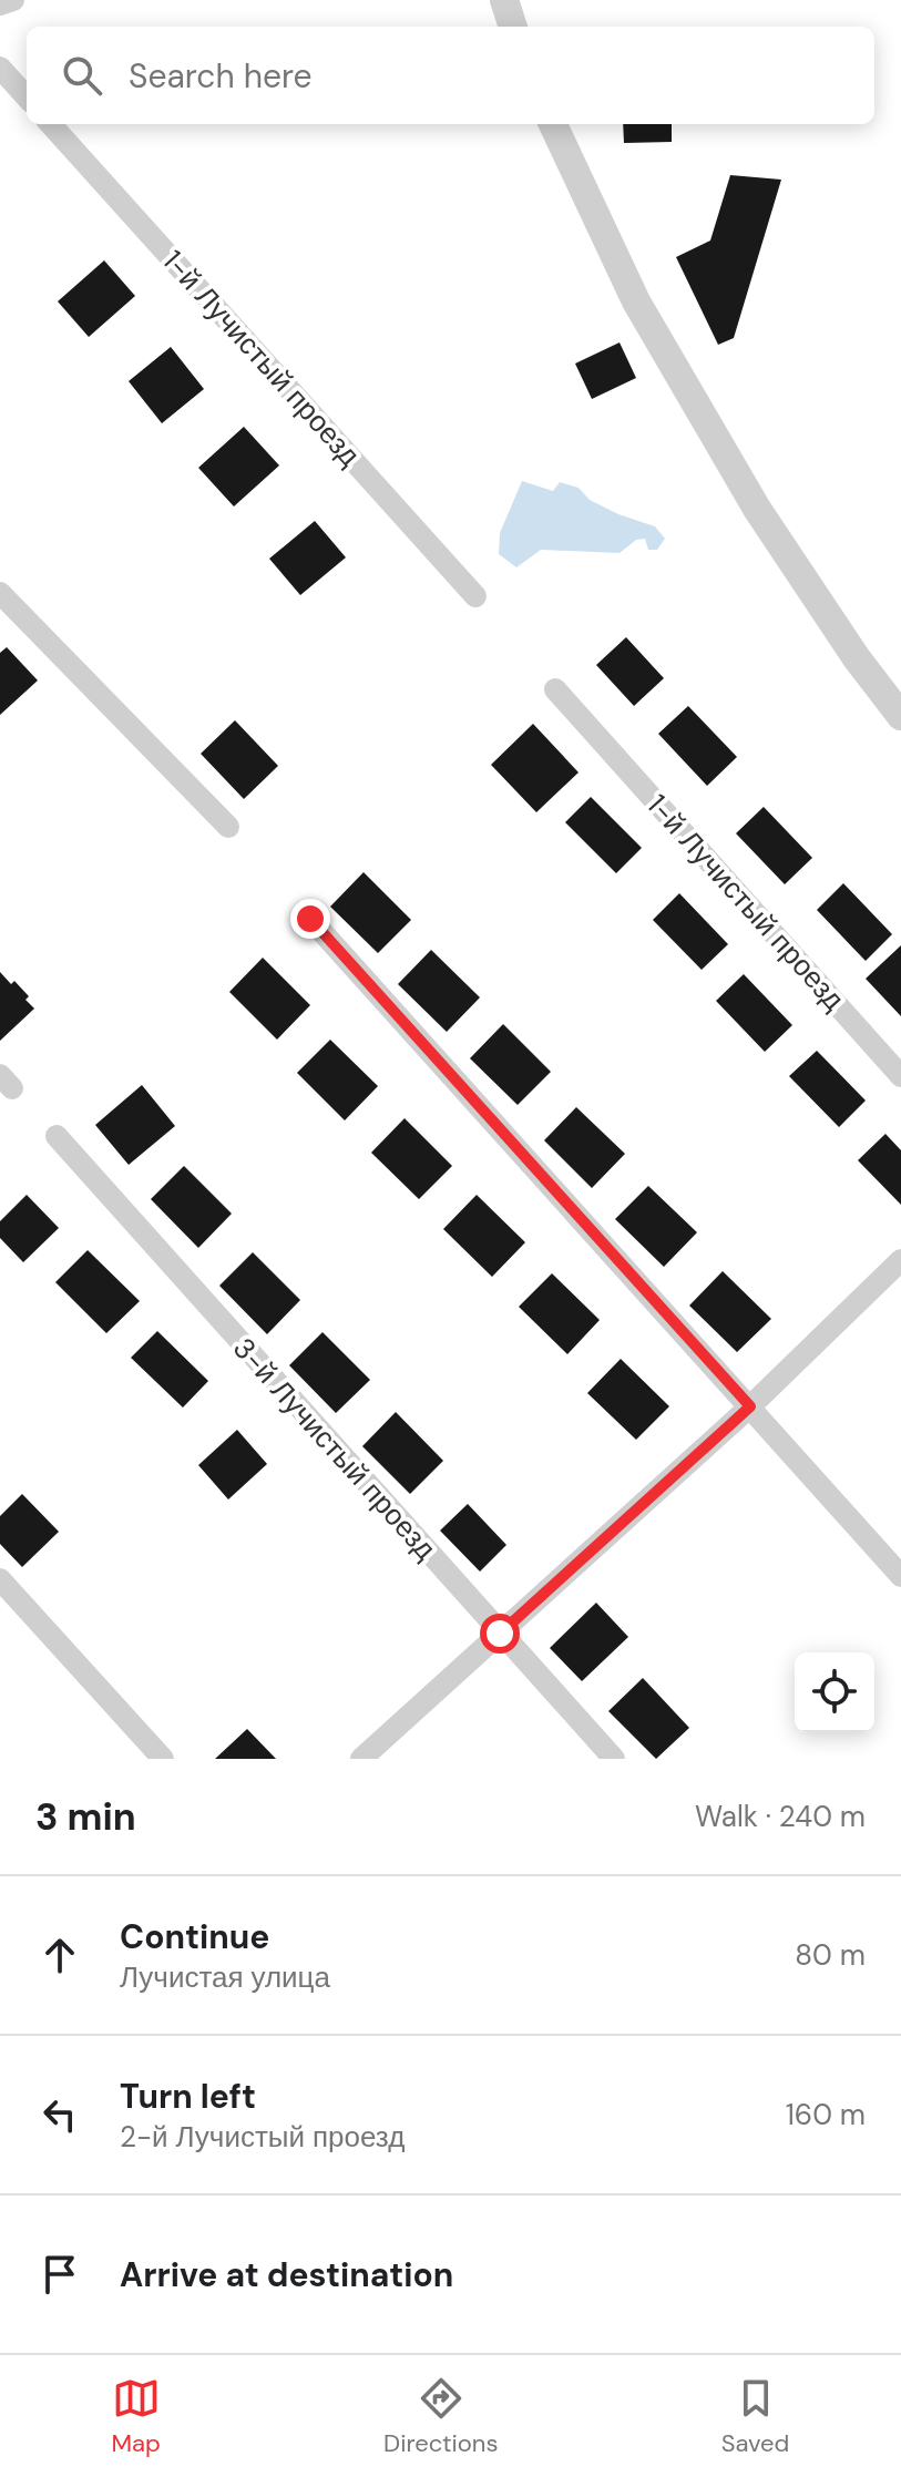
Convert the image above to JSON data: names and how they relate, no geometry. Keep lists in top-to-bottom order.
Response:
{
  "streets": {
    "street": ["1-й Лучистый проезд", "3-й Лучистый проезд"]
  },
  "page": {
    "search": "Search here",
    "heading": ["3 min", "Walk · 240 m"],
    "list": [
      ["Continue", "Лучистая улица", "80 m"],
      ["Turn left", "2-й Лучистый проезд", "160 m"],
      "Arrive at destination"
    ],
    "nav": ["Map", "Directions", "Saved"]
  }
}
